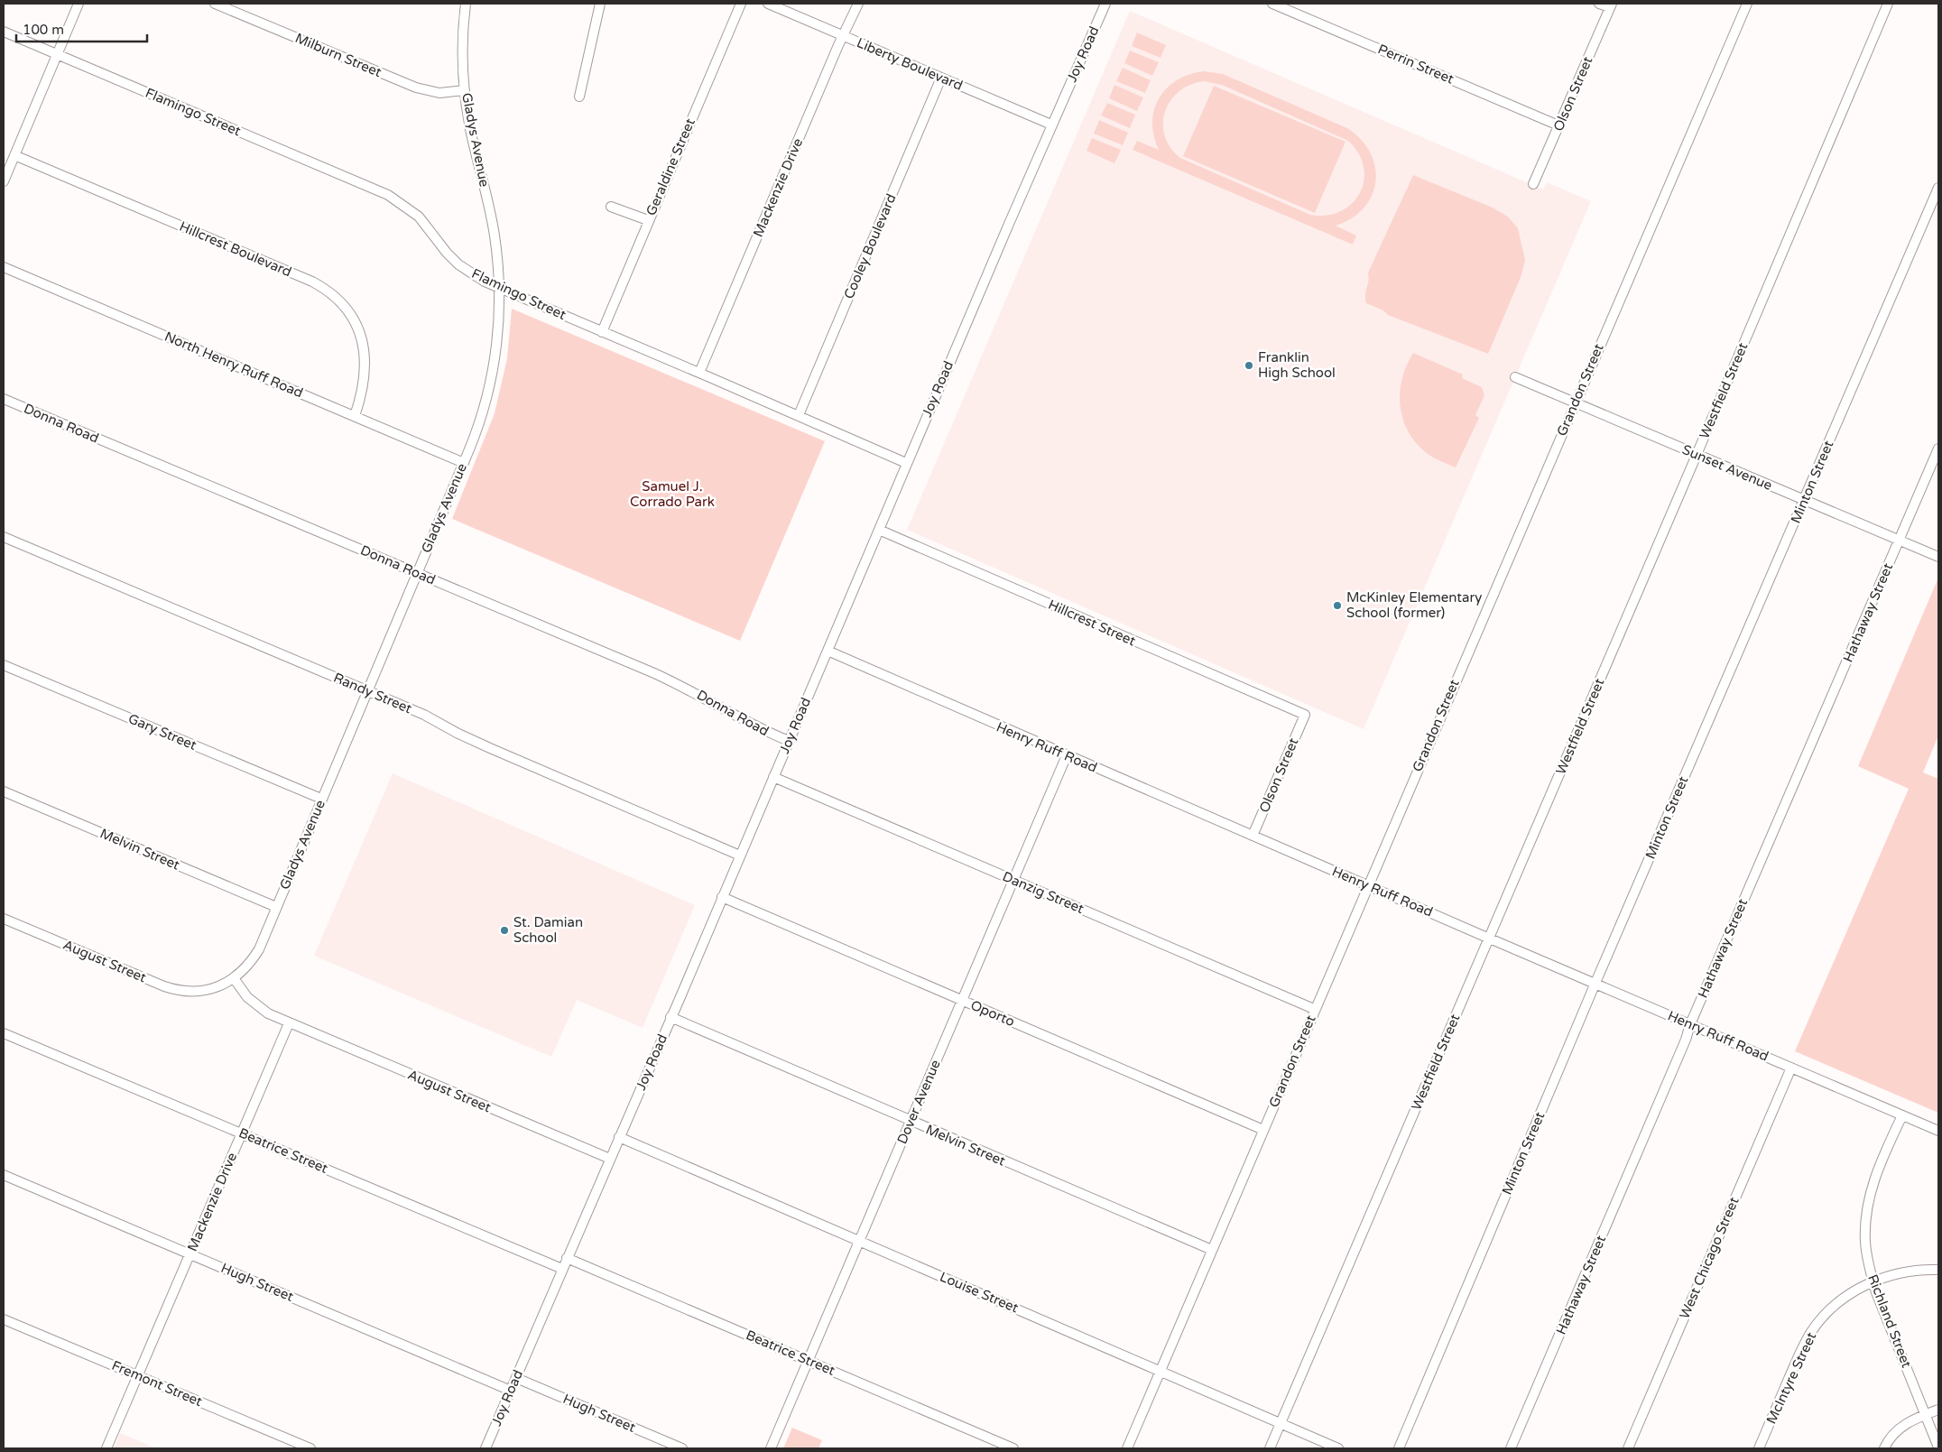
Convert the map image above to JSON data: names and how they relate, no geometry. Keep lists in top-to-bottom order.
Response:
{
  "streets": {
    "street": [
      "Joy Road",
      "Milburn Street",
      "Liberty Boulevard",
      "Perrin Street",
      "Olson Street",
      "Flamingo Street",
      "Gladys Avenue",
      "Geraldine Street",
      "Mackenzie Drive",
      "Cooley Boulevard",
      "Hillcrest Boulevard",
      "North Henry Ruff Road",
      "Grandon Street",
      "Westfield Street",
      "Donna Road",
      "Sunset Avenue",
      "Minton Street",
      "Hathaway Street",
      "Hillcrest Street",
      "Randy Street",
      "Gary Street",
      "Henry Ruff Road",
      "Melvin Street",
      "Danzig Street",
      "August Street",
      "Oporto",
      "Dover Avenue",
      "Beatrice Street",
      "West Chicago Street",
      "Hugh Street",
      "Louise Street",
      "Richland Street",
      "McIntyre Street",
      "Fremont Street"
    ]
  },
  "crossings": [
    ["Joy Road", "Liberty Boulevard"],
    ["Joy Road", "Flamingo Street"],
    ["Joy Road", "Donna Road"],
    ["Joy Road", "Hillcrest Street"],
    ["Joy Road", "Randy Street"],
    ["Joy Road", "Henry Ruff Road"],
    ["Joy Road", "Melvin Street"],
    ["Joy Road", "Danzig Street"],
    ["Joy Road", "August Street"],
    ["Joy Road", "Oporto"],
    ["Joy Road", "Beatrice Street"],
    ["Joy Road", "Hugh Street"],
    ["Joy Road", "Louise Street"],
    ["Milburn Street", "Gladys Avenue"],
    ["Liberty Boulevard", "Mackenzie Drive"],
    ["Liberty Boulevard", "Cooley Boulevard"],
    ["Perrin Street", "Olson Street"],
    ["Olson Street", "Hillcrest Street"],
    ["Olson Street", "Henry Ruff Road"],
    ["Flamingo Street", "Gladys Avenue"],
    ["Flamingo Street", "Geraldine Street"],
    ["Flamingo Street", "Mackenzie Drive"],
    ["Flamingo Street", "Cooley Boulevard"],
    ["Gladys Avenue", "North Henry Ruff Road"],
    ["Gladys Avenue", "Donna Road"],
    ["Gladys Avenue", "Randy Street"],
    ["Gladys Avenue", "Gary Street"],
    ["Gladys Avenue", "Melvin Street"],
    ["Gladys Avenue", "August Street"],
    ["Mackenzie Drive", "August Street"],
    ["Mackenzie Drive", "Beatrice Street"],
    ["Mackenzie Drive", "Hugh Street"],
    ["Mackenzie Drive", "Fremont Street"],
    ["Hillcrest Boulevard", "North Henry Ruff Road"],
    ["Grandon Street", "Sunset Avenue"],
    ["Grandon Street", "Henry Ruff Road"],
    ["Grandon Street", "Melvin Street"],
    ["Grandon Street", "Danzig Street"],
    ["Grandon Street", "Oporto"],
    ["Grandon Street", "Louise Street"],
    ["Westfield Street", "Sunset Avenue"],
    ["Westfield Street", "Henry Ruff Road"],
    ["Westfield Street", "Louise Street"],
    ["Sunset Avenue", "Minton Street"],
    ["Sunset Avenue", "Hathaway Street"],
    ["Minton Street", "Henry Ruff Road"],
    ["Hathaway Street", "Henry Ruff Road"],
    ["Henry Ruff Road", "Dover Avenue"],
    ["Henry Ruff Road", "West Chicago Street"],
    ["Henry Ruff Road", "Richland Street"],
    ["Melvin Street", "Dover Avenue"],
    ["Danzig Street", "Dover Avenue"],
    ["Oporto", "Dover Avenue"],
    ["Dover Avenue", "Beatrice Street"],
    ["Dover Avenue", "Louise Street"],
    ["Richland Street", "McIntyre Street"]
  ],
  "parks": ["Samuel J. Corrado Park"],
  "places": ["Franklin High School", "McKinley Elementary School (former)", "St. Damian School"],
  "scale_bar": "100 m"
}
